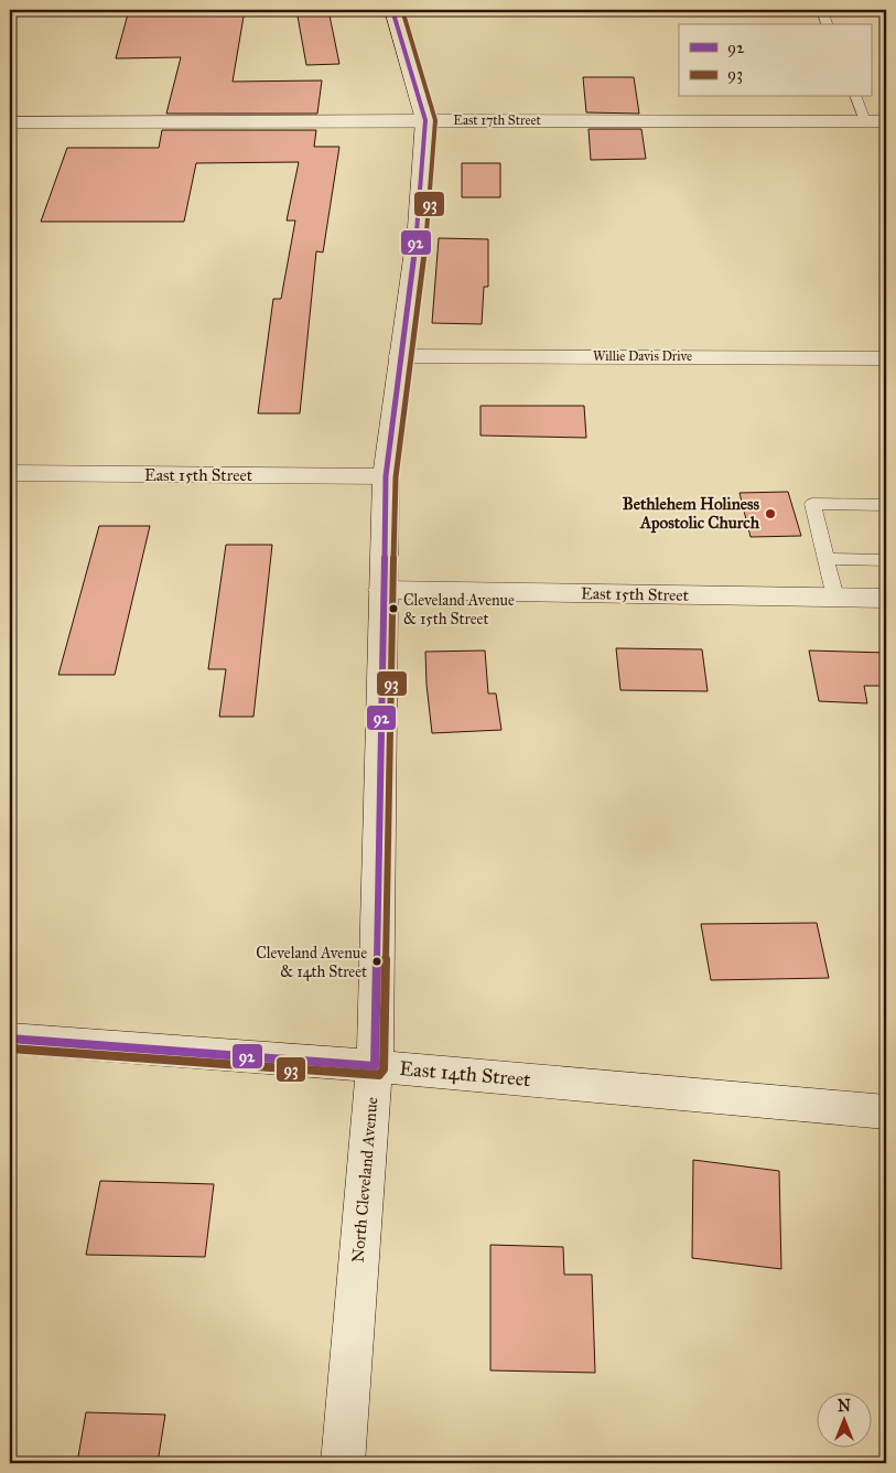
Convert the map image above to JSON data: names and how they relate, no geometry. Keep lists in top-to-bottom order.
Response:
{
  "streets": {
    "street": [
      "East 17th Street",
      "Willie Davis Drive",
      "East 15th Street",
      "East 14th Street",
      "North Cleveland Avenue"
    ]
  },
  "crossings": [
    ["East 17th Street", "North Cleveland Avenue"],
    ["Willie Davis Drive", "North Cleveland Avenue"],
    ["East 15th Street", "North Cleveland Avenue"],
    ["East 14th Street", "North Cleveland Avenue"]
  ],
  "places": ["Bethlehem Holiness Apostolic Church", "Cleveland Avenue & 15th Street", "Cleveland Avenue & 14th Street"],
  "lines": ["transit line 92", "transit line 93"],
  "legend": ["92", "93"],
  "north": "top"
}
